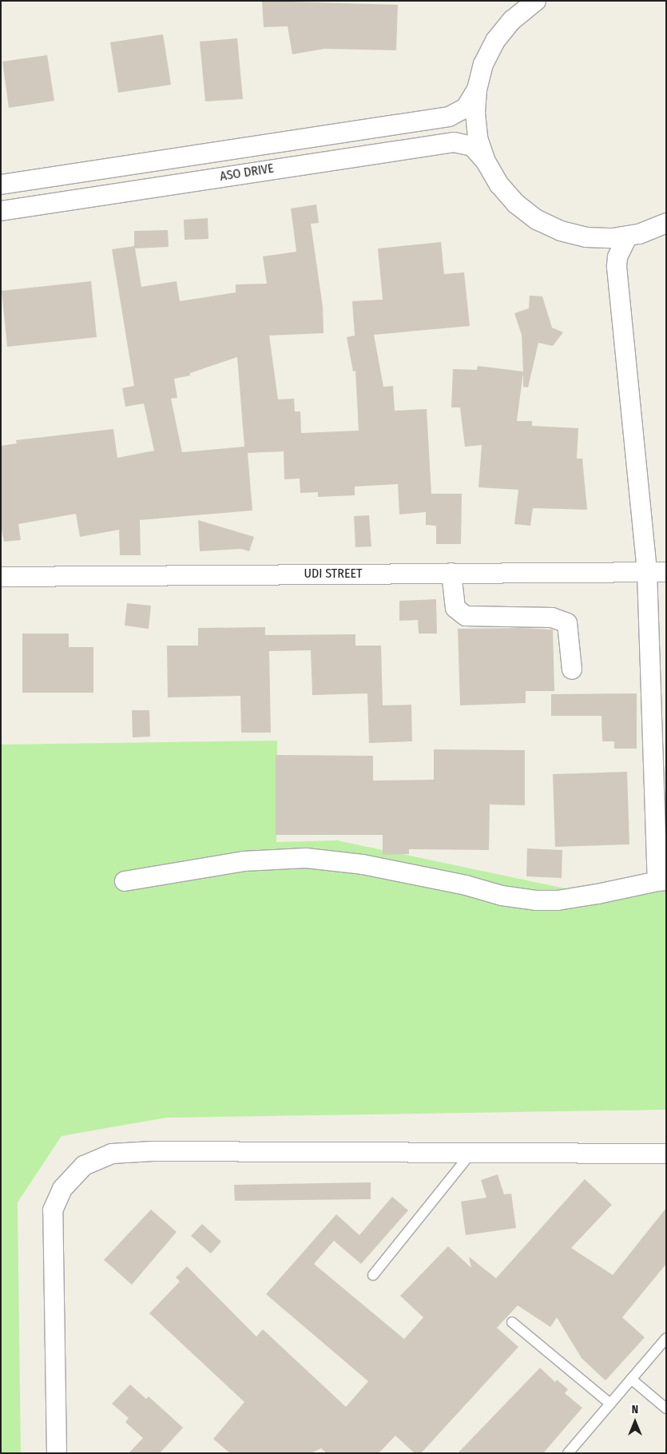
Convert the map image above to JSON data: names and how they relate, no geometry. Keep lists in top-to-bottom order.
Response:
{
  "streets": {
    "street": ["ASO DRIVE", "UDI STREET"]
  },
  "north": "top"
}
